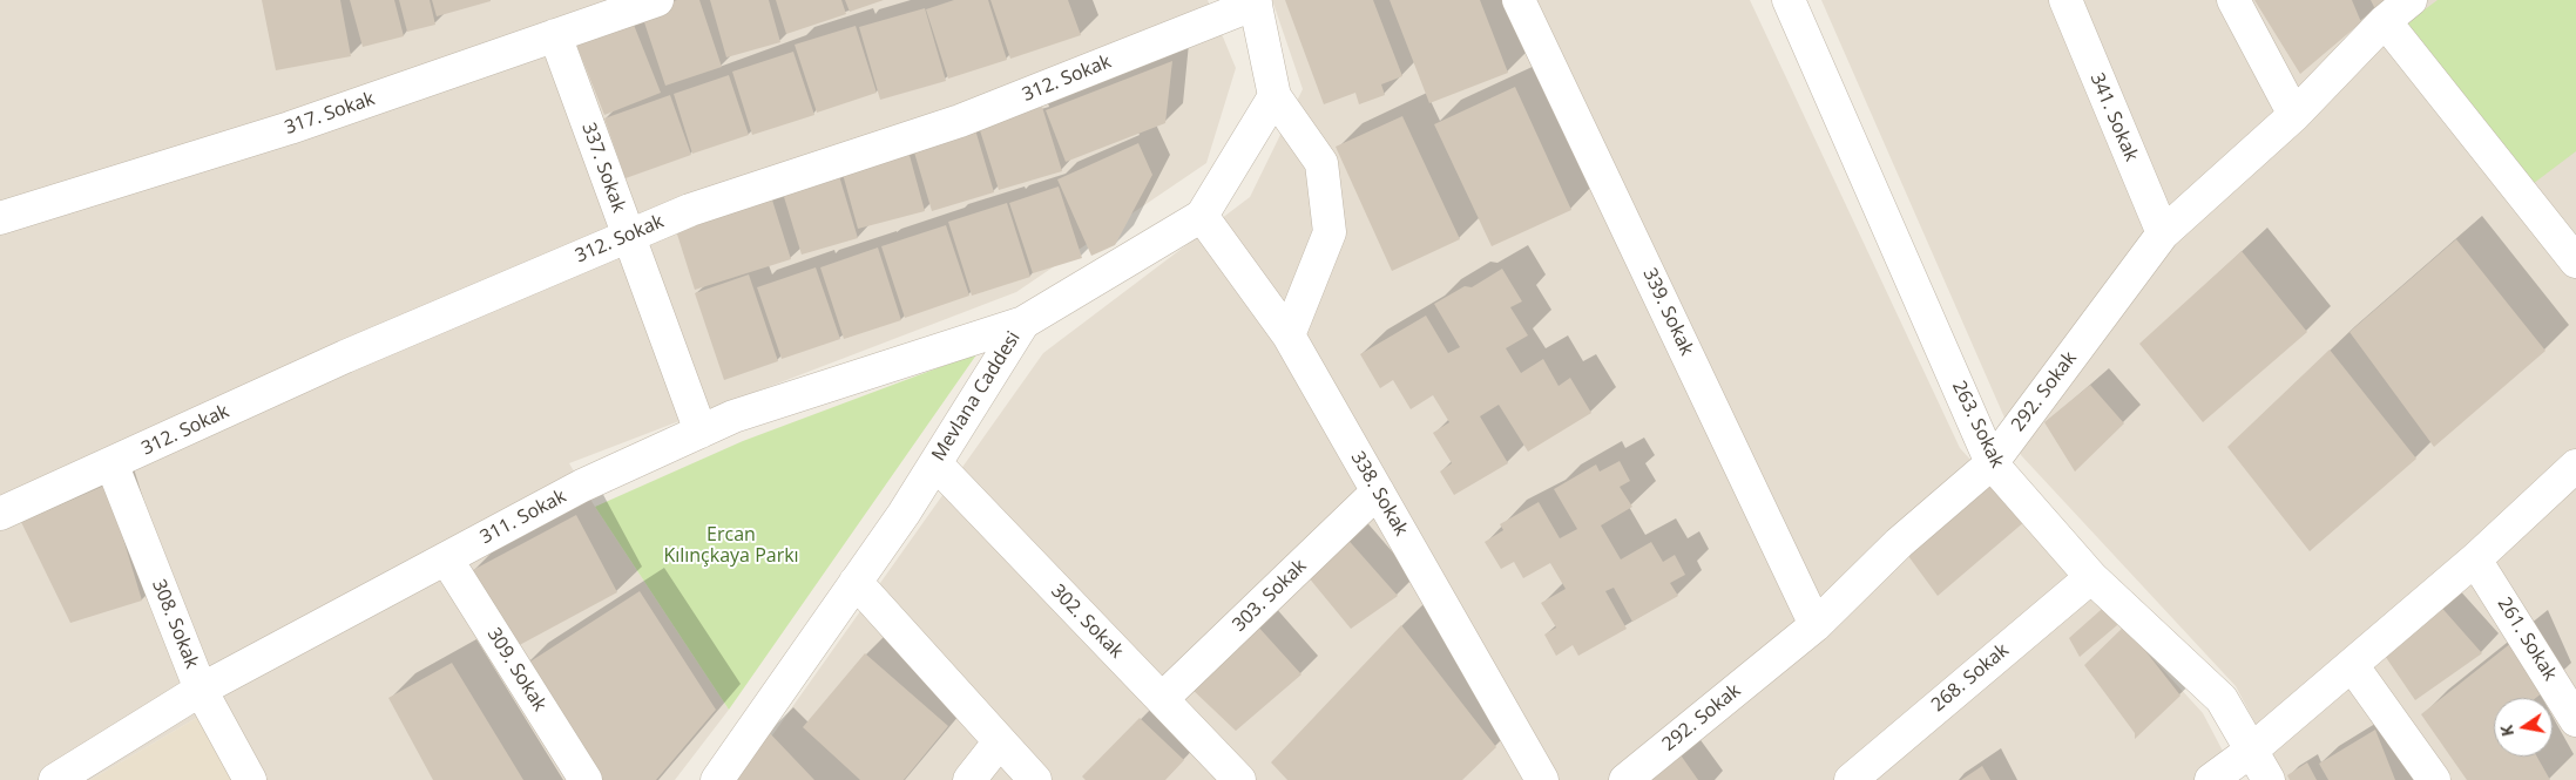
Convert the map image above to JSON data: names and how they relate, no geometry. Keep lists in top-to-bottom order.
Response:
{
  "streets": {
    "street": [
      "312. Sokak",
      "317. Sokak",
      "341. Sokak",
      "337. Sokak",
      "339. Sokak",
      "292. Sokak",
      "Mevlana Caddesi",
      "263. Sokak",
      "338. Sokak",
      "311. Sokak",
      "303. Sokak",
      "302. Sokak",
      "308. Sokak",
      "261. Sokak",
      "309. Sokak",
      "268. Sokak"
    ]
  },
  "crossings": [
    ["312. Sokak", "337. Sokak"],
    ["312. Sokak", "308. Sokak"],
    ["317. Sokak", "337. Sokak"],
    ["341. Sokak", "292. Sokak"],
    ["337. Sokak", "311. Sokak"],
    ["339. Sokak", "292. Sokak"],
    ["292. Sokak", "263. Sokak"],
    ["Mevlana Caddesi", "338. Sokak"],
    ["Mevlana Caddesi", "311. Sokak"],
    ["Mevlana Caddesi", "302. Sokak"],
    ["263. Sokak", "268. Sokak"],
    ["338. Sokak", "303. Sokak"],
    ["311. Sokak", "308. Sokak"],
    ["311. Sokak", "309. Sokak"],
    ["303. Sokak", "302. Sokak"]
  ],
  "parks": ["Ercan Kılınçkaya Parkı"],
  "north": "left"
}
